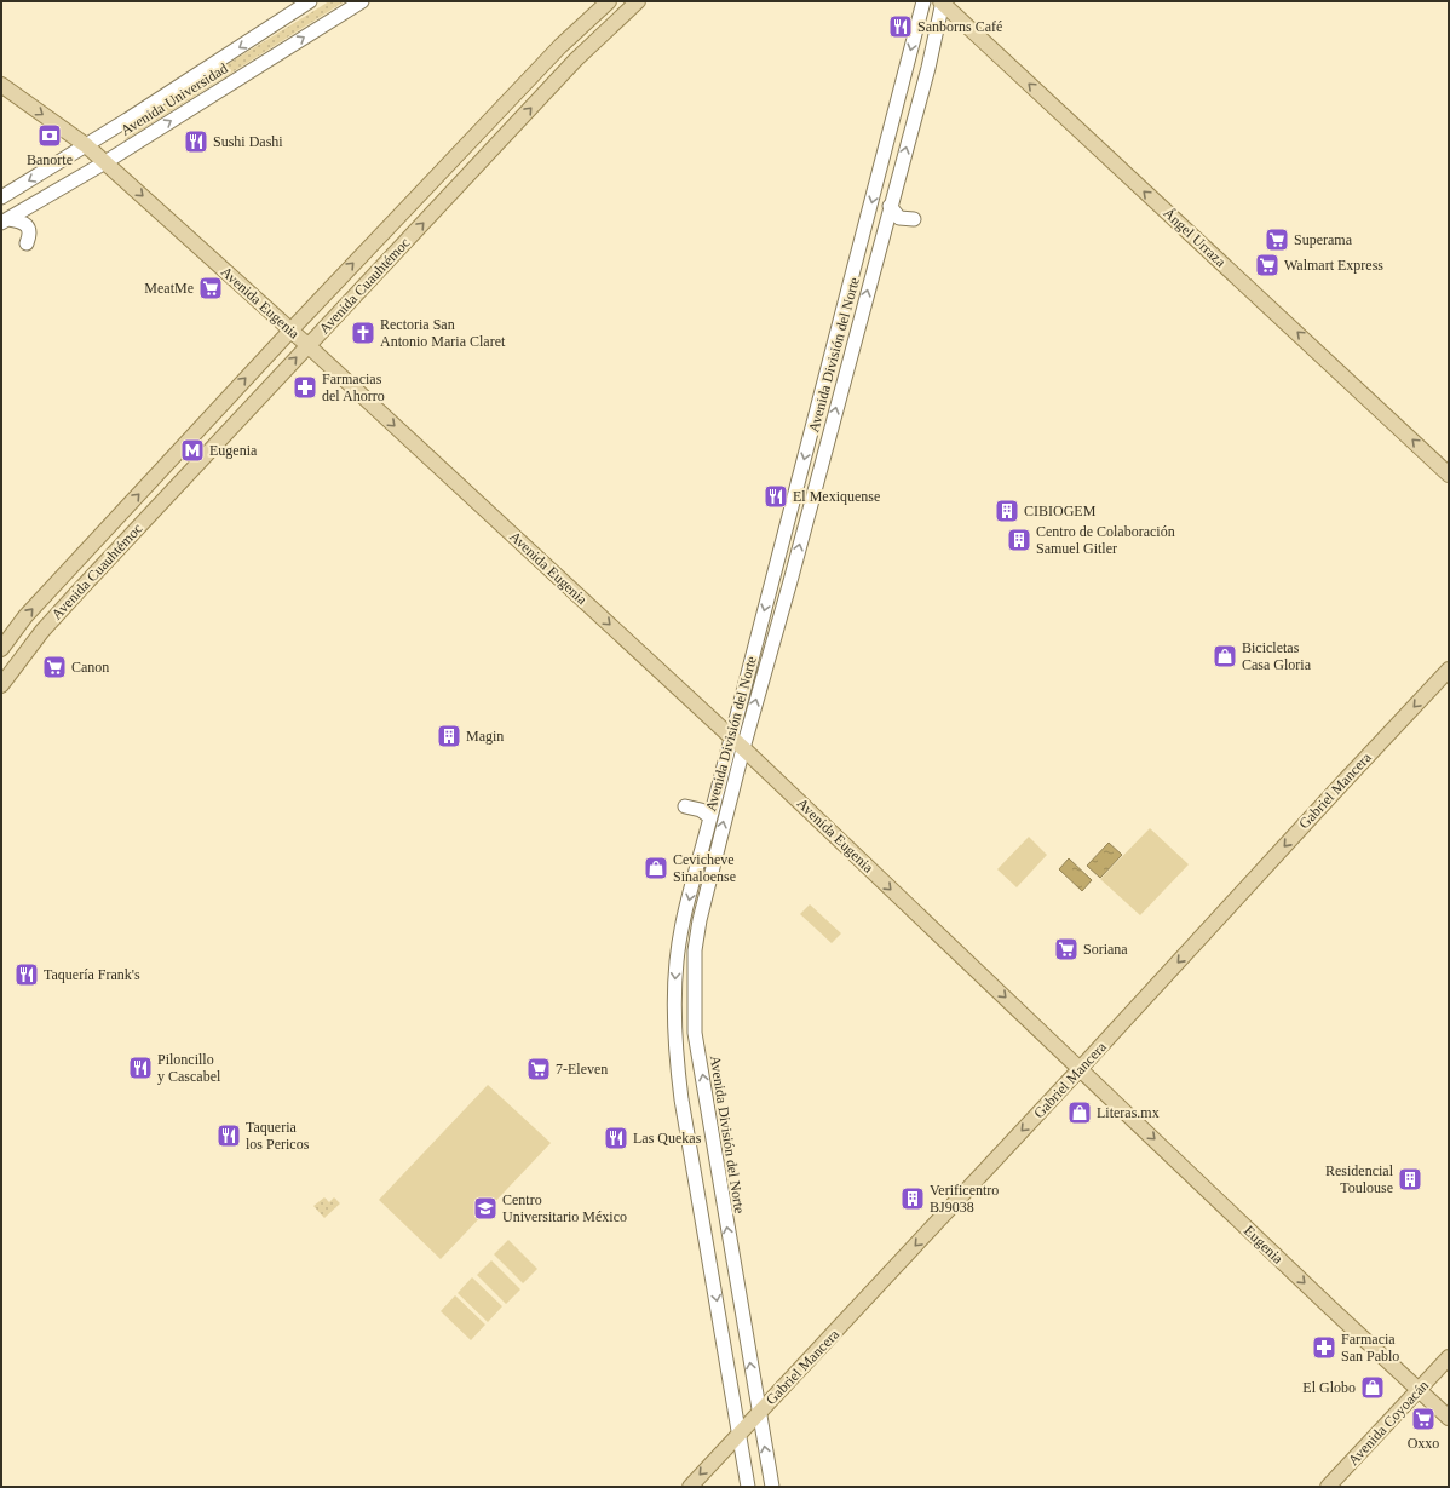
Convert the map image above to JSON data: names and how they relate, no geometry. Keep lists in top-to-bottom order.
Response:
{
  "streets": {
    "main road": [
      "Avenida Universidad",
      "Ángel Urraza",
      "Avenida Cuauhtémoc",
      "Avenida Eugenia",
      "Avenida División del Norte",
      "Gabriel Mancera",
      "Eugenia",
      "Avenida Coyoacán"
    ]
  },
  "crossings": [
    ["Avenida Universidad", "Avenida Eugenia"],
    ["Ángel Urraza", "Avenida División del Norte"],
    ["Avenida Cuauhtémoc", "Avenida Eugenia"],
    ["Avenida Eugenia", "Avenida División del Norte"],
    ["Avenida Eugenia", "Gabriel Mancera"],
    ["Avenida Eugenia", "Eugenia"],
    ["Avenida División del Norte", "Gabriel Mancera"],
    ["Gabriel Mancera", "Eugenia"],
    ["Eugenia", "Avenida Coyoacán"]
  ],
  "one_way": [
    "Ángel Urraza",
    "Avenida Cuauhtémoc",
    "Avenida Eugenia",
    "Gabriel Mancera",
    "Eugenia"
  ],
  "places": {
    "restaurant": [
      "Sanborns Café",
      "Sushi Dashi",
      "El Mexiquense",
      "Taquería Frank's",
      "Piloncillo y Cascabel",
      "Taqueria los Pericos",
      "Las Quekas"
    ],
    "bank": ["Banorte"],
    "supermarket": [
      "Superama",
      "Walmart Express",
      "MeatMe",
      "Canon",
      "Soriana",
      "7-Eleven",
      "Oxxo"
    ],
    "church": ["Rectoria San Antonio Maria Claret"],
    "pharmacy": ["Farmacias del Ahorro", "Farmacia San Pablo"],
    "metro station": ["Eugenia"],
    "building": [
      "CIBIOGEM",
      "Centro de Colaboración Samuel Gitler",
      "Magin",
      "Residencial Toulouse",
      "Verificentro BJ9038"
    ],
    "shop": [
      "Bicicletas Casa Gloria",
      "Cevicheve Sinaloense",
      "Literas.mx",
      "El Globo"
    ],
    "school or university": ["Centro Universitario México"]
  }
}
